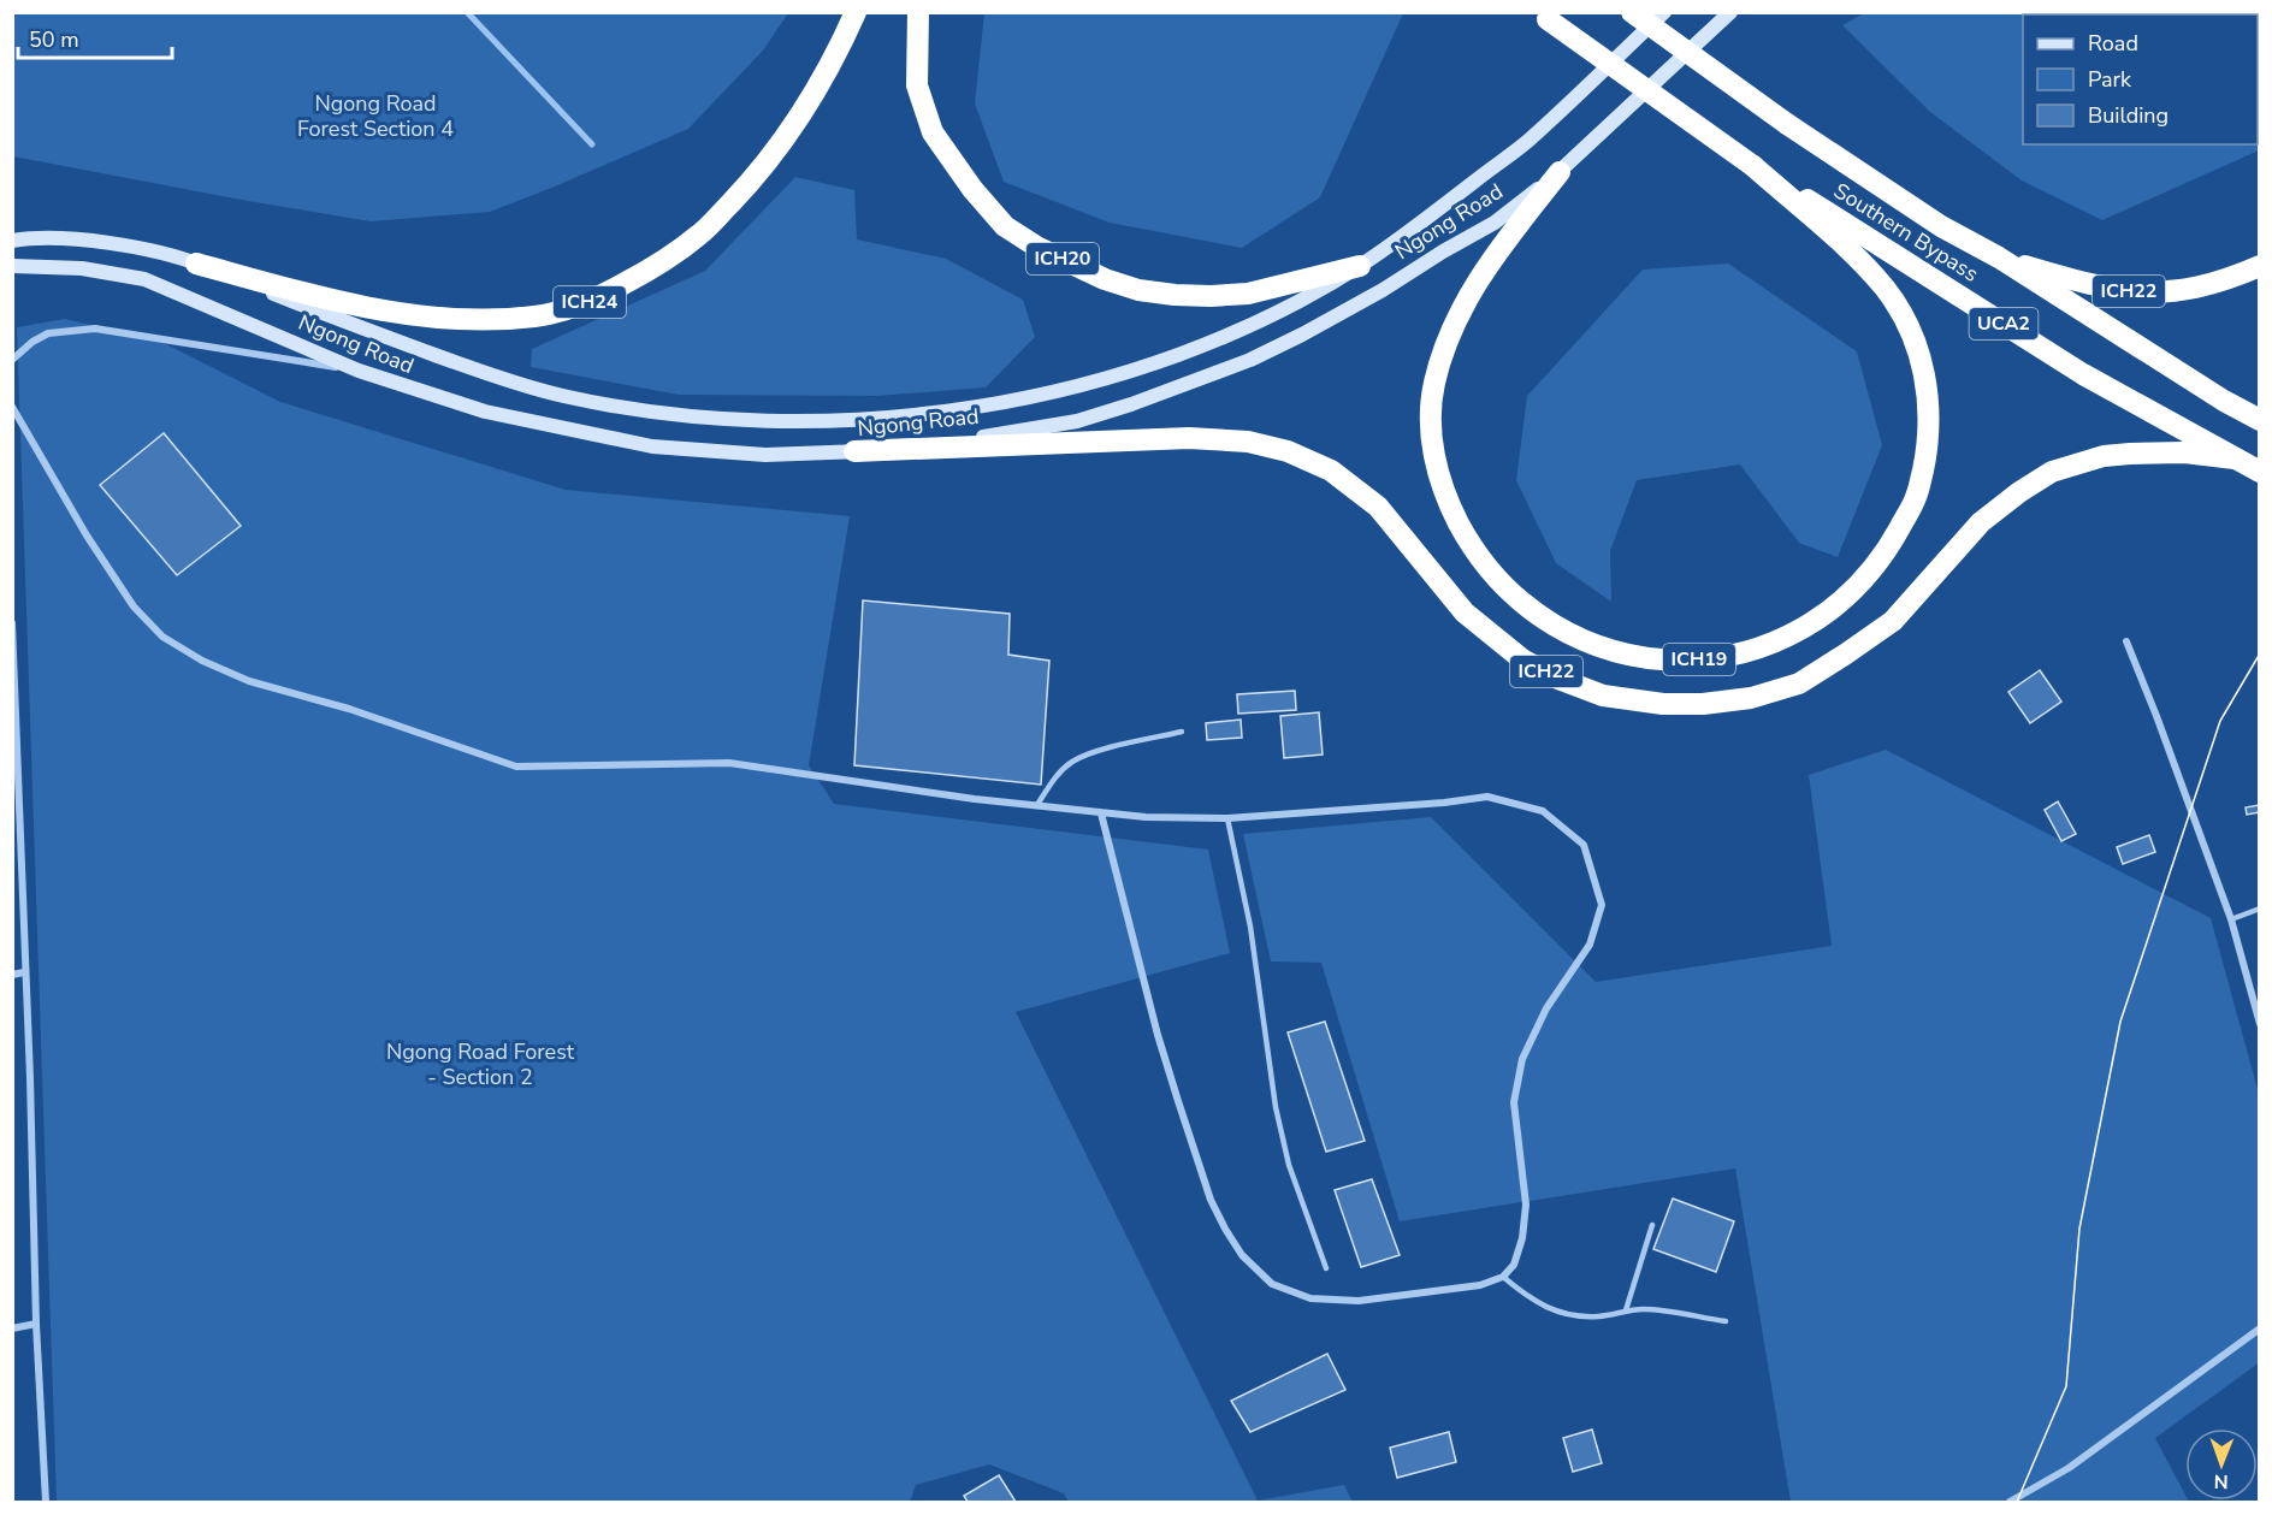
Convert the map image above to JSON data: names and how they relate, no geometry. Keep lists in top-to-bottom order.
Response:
{
  "streets": {
    "highway": [
      "Southern Bypass",
      "ICH20",
      "ICH22",
      "ICH24",
      "UCA2",
      "ICH19"
    ],
    "main road": ["Ngong Road"]
  },
  "crossings": [
    ["Ngong Road", "ICH20"],
    ["Ngong Road", "ICH22"],
    ["Ngong Road", "ICH24"],
    ["Ngong Road", "ICH19"],
    ["Southern Bypass", "ICH22"],
    ["Southern Bypass", "ICH19"]
  ],
  "parks": ["Ngong Road Forest Section 4", "Ngong Road Forest - Section 2"],
  "legend": ["Road", "Park", "Building"],
  "scale_bar": "50 m",
  "north": "bottom"
}
